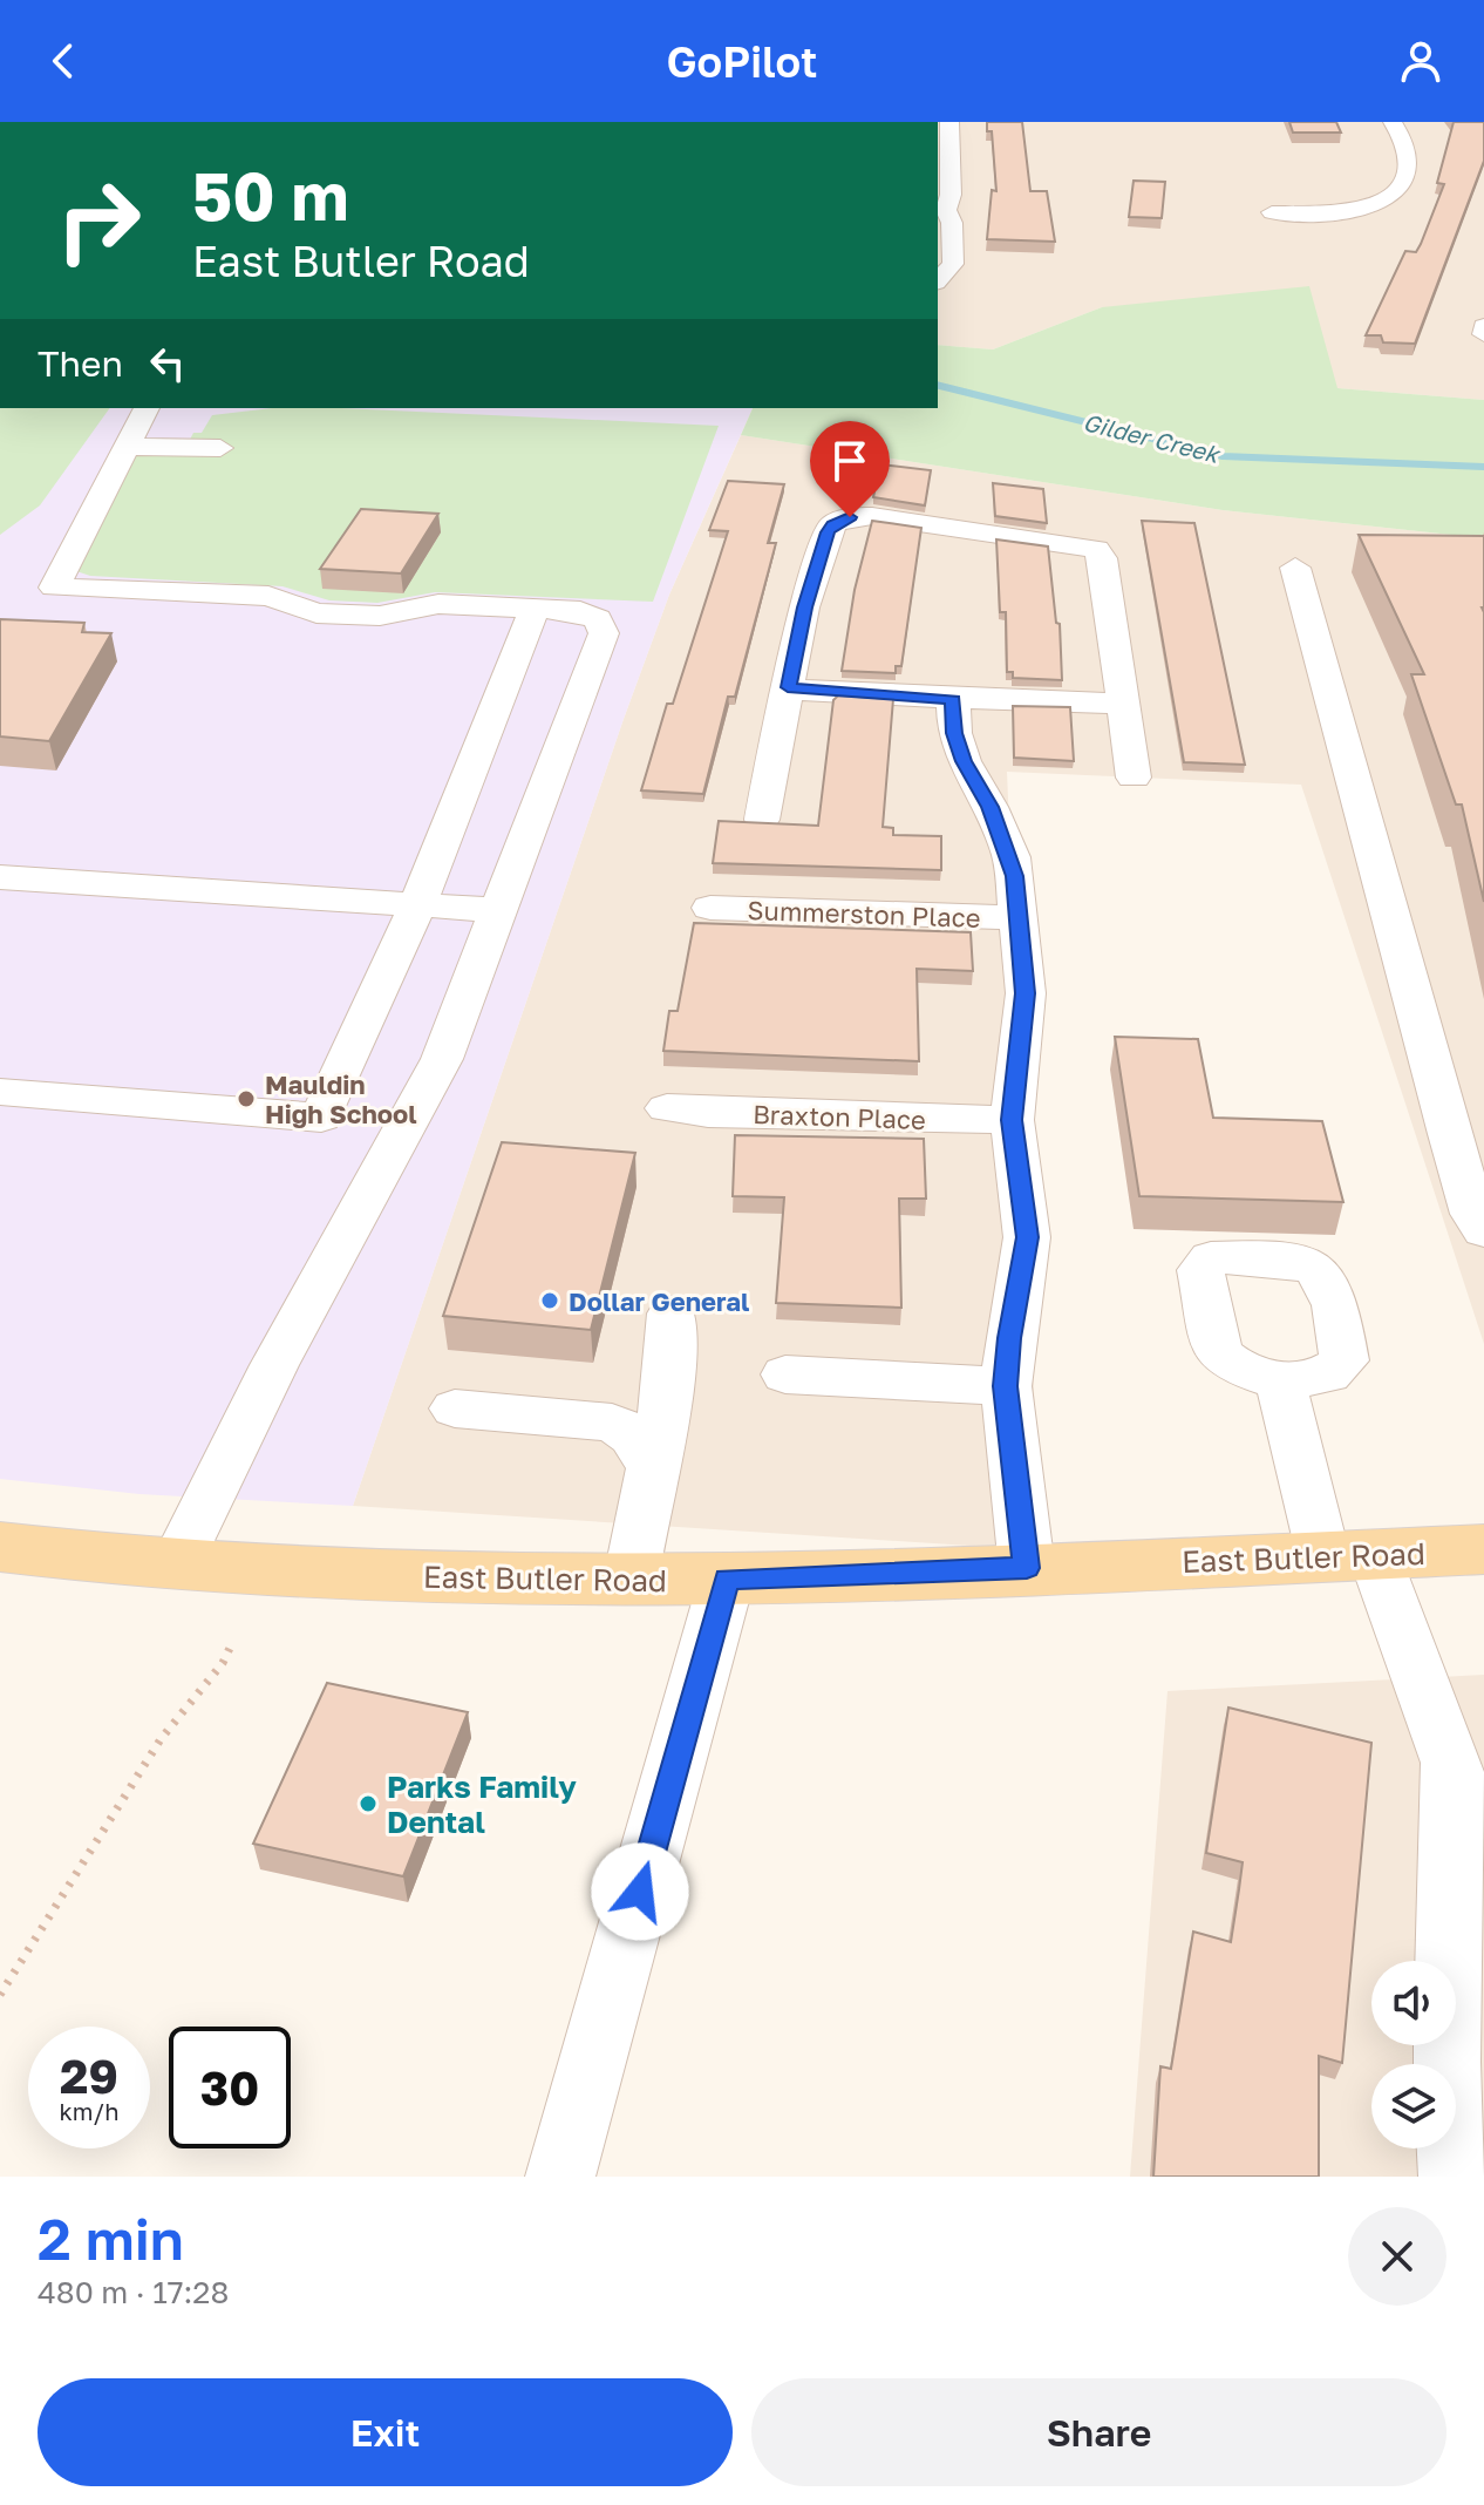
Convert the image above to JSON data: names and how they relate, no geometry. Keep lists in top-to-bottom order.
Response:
{
  "streets": {
    "main road": ["East Butler Road"],
    "street": ["Summerston Place", "Braxton Place"]
  },
  "water": ["Gilder Creek"],
  "places": ["Mauldin High School", "Dollar General", "Parks Family Dental"],
  "page": {
    "header": "GoPilot",
    "turn": ["50 m", "East Butler Road"],
    "then": "Then",
    "speed": "29 km/h",
    "limit": "30",
    "heading": ["2 min", "480 m · 17:28"],
    "buttons": ["Exit", "Share"]
  }
}
